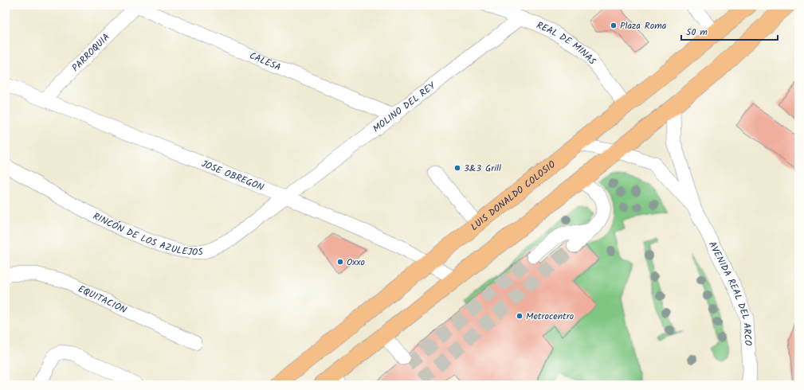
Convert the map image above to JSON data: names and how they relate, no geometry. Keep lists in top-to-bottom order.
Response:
{
  "streets": {
    "main road": ["LUIS DONALDO COLOSIO"],
    "street": [
      "REAL DE MINAS",
      "PARROQUIA",
      "CALESA",
      "MOLINO DEL REY",
      "JOSE OBREGON",
      "RINCÓN DE LOS AZULEJOS",
      "AVENIDA REAL DEL ARCO",
      "EQUITACION"
    ]
  },
  "crossings": [
    ["REAL DE MINAS", "MOLINO DEL REY"],
    ["REAL DE MINAS", "LUIS DONALDO COLOSIO"],
    ["PARROQUIA", "CALESA"],
    ["PARROQUIA", "JOSE OBREGON"],
    ["CALESA", "MOLINO DEL REY"],
    ["MOLINO DEL REY", "JOSE OBREGON"],
    ["MOLINO DEL REY", "RINCÓN DE LOS AZULEJOS"],
    ["JOSE OBREGON", "LUIS DONALDO COLOSIO"],
    ["JOSE OBREGON", "RINCÓN DE LOS AZULEJOS"],
    ["LUIS DONALDO COLOSIO", "AVENIDA REAL DEL ARCO"]
  ],
  "places": [
    "Plaza Roma",
    "3&3 Grill",
    "Oxxo",
    "Metrocentro"
  ],
  "scale_bar": "50 m"
}
